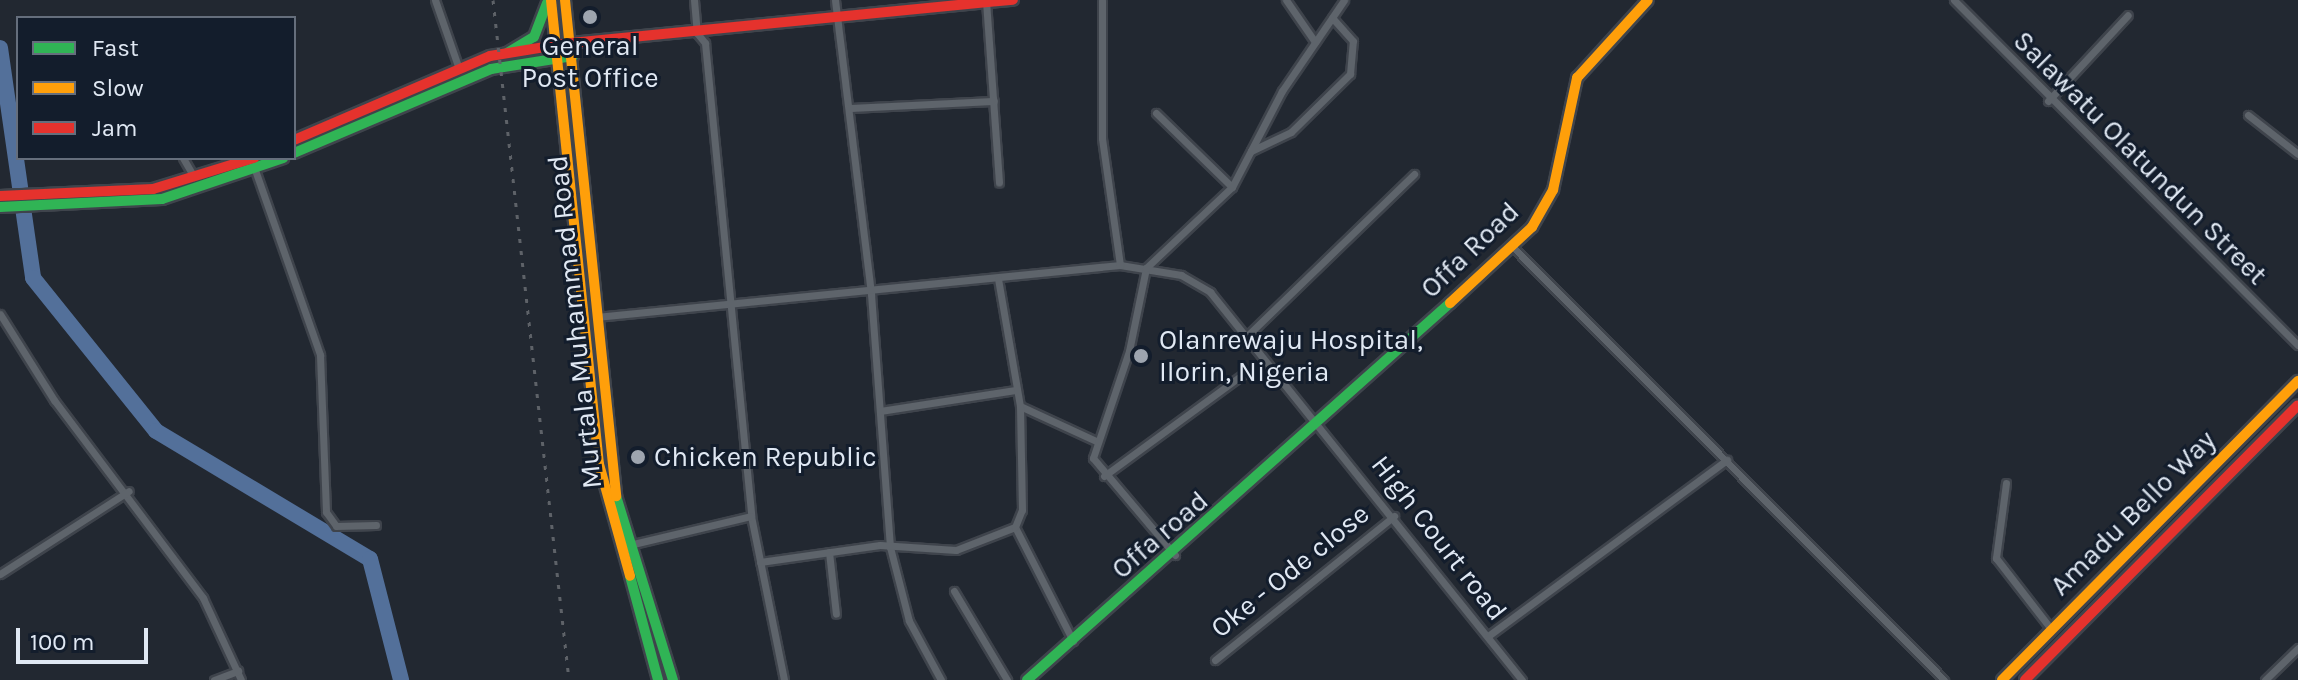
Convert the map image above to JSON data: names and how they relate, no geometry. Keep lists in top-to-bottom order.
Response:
{
  "streets": {
    "main road": [
      "Offa Road",
      "Murtala Muhammad Road",
      "Amadu Bello Way",
      "Offa road"
    ],
    "street": ["Salawatu Olatundun Street", "High Court road", "Oke - Ode close"]
  },
  "crossings": [
    ["Offa Road", "Offa road"],
    ["Offa Road", "High Court road"],
    ["Murtala Muhammad Road", "High Court road"],
    ["Offa road", "High Court road"],
    ["High Court road", "Oke - Ode close"]
  ],
  "places": ["General Post Office", "Olanrewaju Hospital, Ilorin, Nigeria", "Chicken Republic"],
  "legend": ["Fast", "Slow", "Jam"],
  "scale_bar": "100 m"
}
